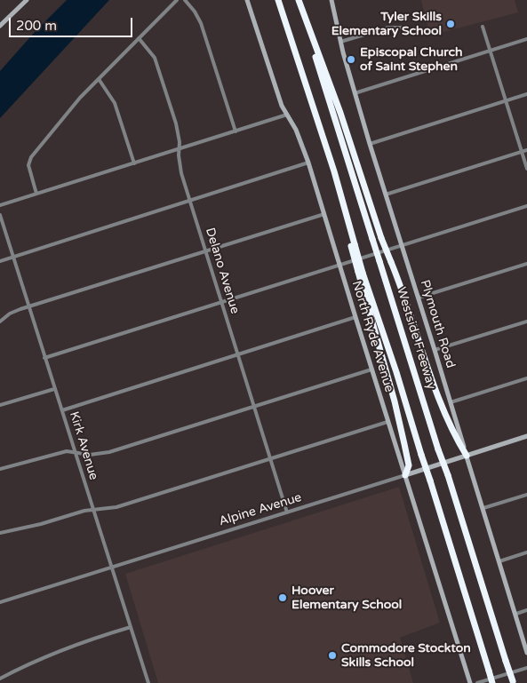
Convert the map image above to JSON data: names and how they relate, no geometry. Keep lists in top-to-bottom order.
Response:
{
  "streets": {
    "highway": ["Westside Freeway"],
    "street": [
      "Delano Avenue",
      "Plymouth Road",
      "North Ryde Avenue",
      "Kirk Avenue",
      "Alpine Avenue"
    ]
  },
  "crossings": [
    ["Delano Avenue", "Alpine Avenue"],
    ["Plymouth Road", "Alpine Avenue"],
    ["North Ryde Avenue", "Alpine Avenue"],
    ["Kirk Avenue", "Alpine Avenue"]
  ],
  "places": [
    "Tyler Skills Elementary School",
    "Episcopal Church of Saint Stephen",
    "Hoover Elementary School",
    "Commodore Stockton Skills School"
  ],
  "scale_bar": "200 m"
}
